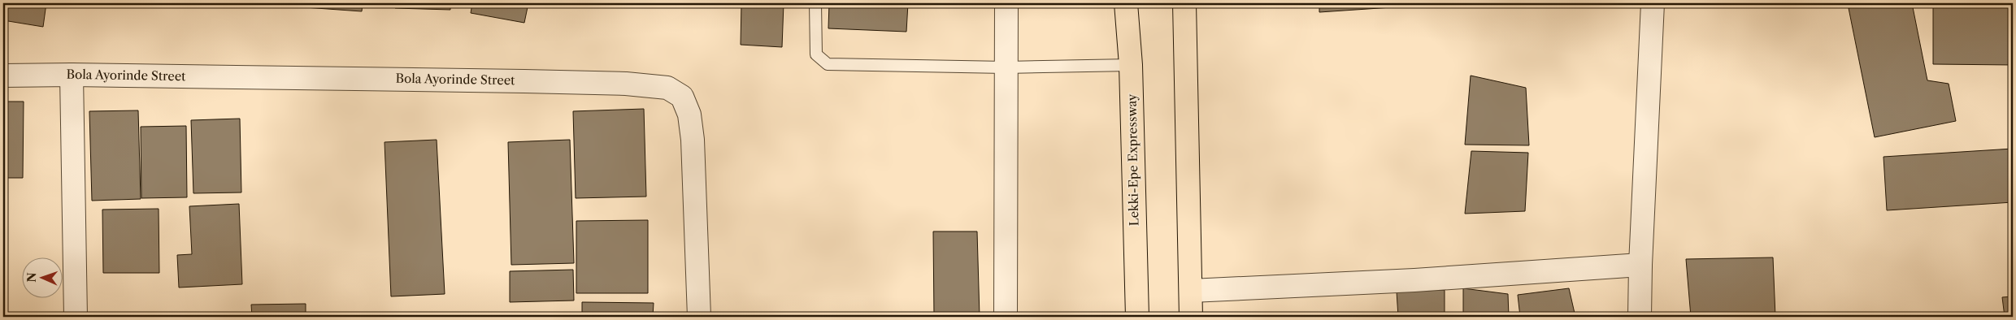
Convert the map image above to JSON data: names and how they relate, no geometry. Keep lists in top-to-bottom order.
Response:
{
  "streets": {
    "highway": ["Lekki-Epe Expressway"],
    "street": ["Bola Ayorinde Street"]
  },
  "north": "left"
}
